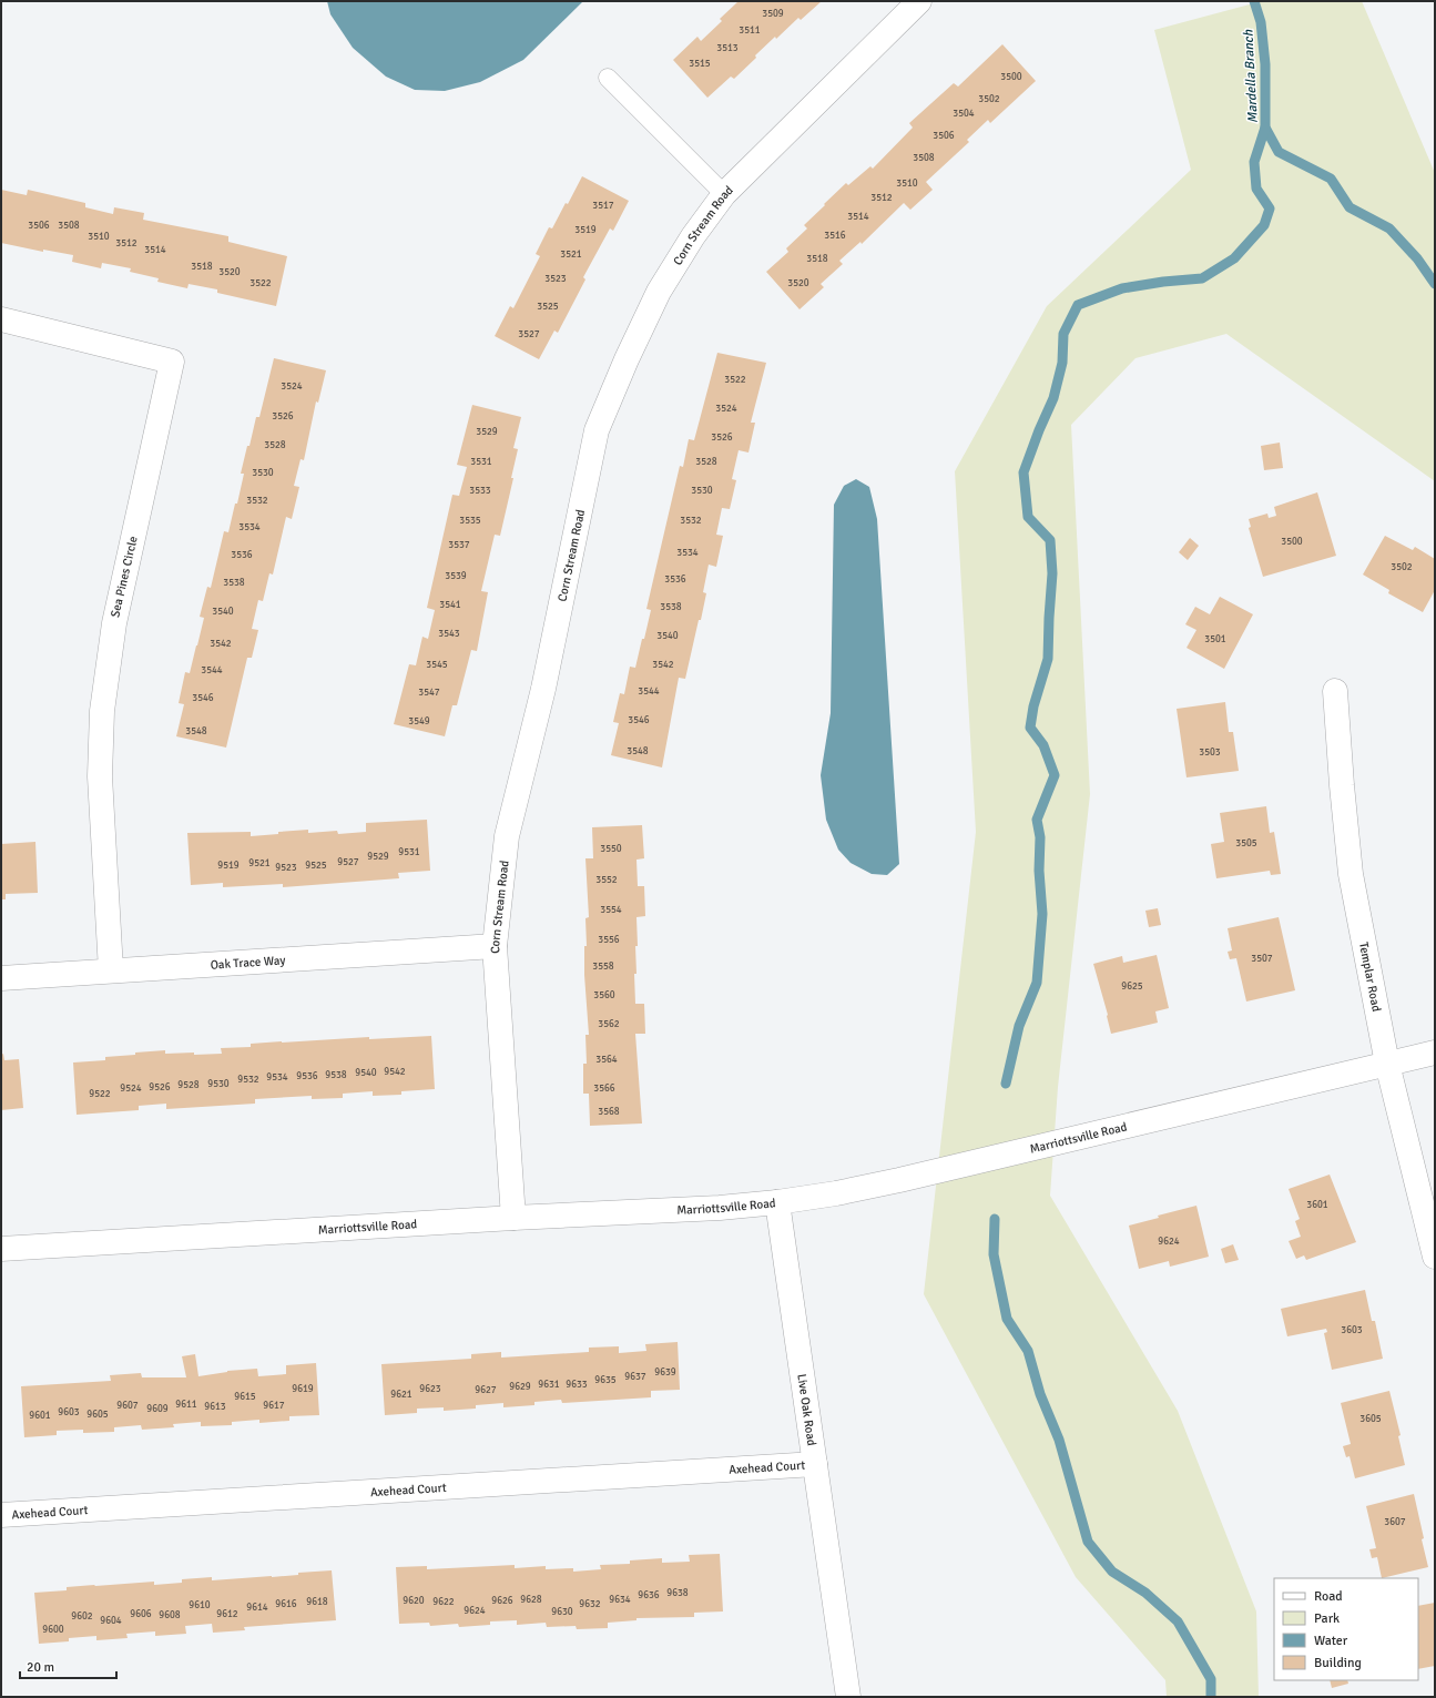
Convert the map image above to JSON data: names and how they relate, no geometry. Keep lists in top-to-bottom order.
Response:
{
  "streets": {
    "street": [
      "Corn Stream Road",
      "Sea Pines Circle",
      "Oak Trace Way",
      "Templar Road",
      "Marriottsville Road",
      "Live Oak Road",
      "Axehead Court"
    ]
  },
  "crossings": [
    ["Corn Stream Road", "Oak Trace Way"],
    ["Corn Stream Road", "Marriottsville Road"],
    ["Sea Pines Circle", "Oak Trace Way"],
    ["Templar Road", "Marriottsville Road"],
    ["Marriottsville Road", "Live Oak Road"],
    ["Live Oak Road", "Axehead Court"]
  ],
  "water": ["Mardella Branch"],
  "house_numbers": [
    "3509",
    "3511",
    "3513",
    "3515",
    "3500",
    "3502",
    "3504",
    "3506",
    "3508",
    "3510",
    "3512",
    "3517",
    "3514",
    "3506",
    "3508",
    "3519",
    "3516",
    "3510",
    "3512",
    "3514",
    "3521",
    "3518",
    "3518",
    "3520",
    "3523",
    "3522",
    "3520",
    "3525",
    "3527",
    "3522",
    "3524",
    "3524",
    "3526",
    "3529",
    "3526",
    "3528",
    "3531",
    "3528",
    "3530",
    "3533",
    "3530",
    "3532",
    "3535",
    "3532",
    "3534",
    "3500",
    "3537",
    "3534",
    "3536",
    "3502",
    "3539",
    "3536",
    "3538",
    "3541",
    "3538",
    "3540",
    "3543",
    "3540",
    "3501",
    "3542",
    "3545",
    "3542",
    "3544",
    "3544",
    "3547",
    "3546",
    "3546",
    "3549",
    "3548",
    "3548",
    "3503",
    "3505",
    "3550",
    "9531",
    "9529",
    "9527",
    "9521",
    "9519",
    "9525",
    "9523",
    "3552",
    "3554",
    "3556",
    "3507",
    "3558",
    "9625",
    "3560",
    "3562",
    "3564",
    "9542",
    "9540",
    "9538",
    "9536",
    "9534",
    "9532",
    "9530",
    "9528",
    "9526",
    "9524",
    "3566",
    "9522",
    "3568",
    "3601",
    "9624",
    "3603",
    "9639",
    "9637",
    "9635",
    "9631",
    "9633",
    "9629",
    "9619",
    "9623",
    "9627",
    "9621",
    "9615",
    "9611",
    "9607",
    "9617",
    "9613",
    "9609",
    "9603",
    "9605",
    "9601",
    "3605",
    "3607",
    "9638",
    "9636",
    "9628",
    "9634",
    "9620",
    "9626",
    "9618",
    "9622",
    "9616",
    "9632",
    "9610",
    "9614",
    "9624",
    "9630",
    "9606",
    "9612",
    "9608",
    "9602",
    "9604",
    "9600"
  ],
  "legend": [
    "Road",
    "Park",
    "Water",
    "Building"
  ],
  "scale_bar": "20 m"
}
